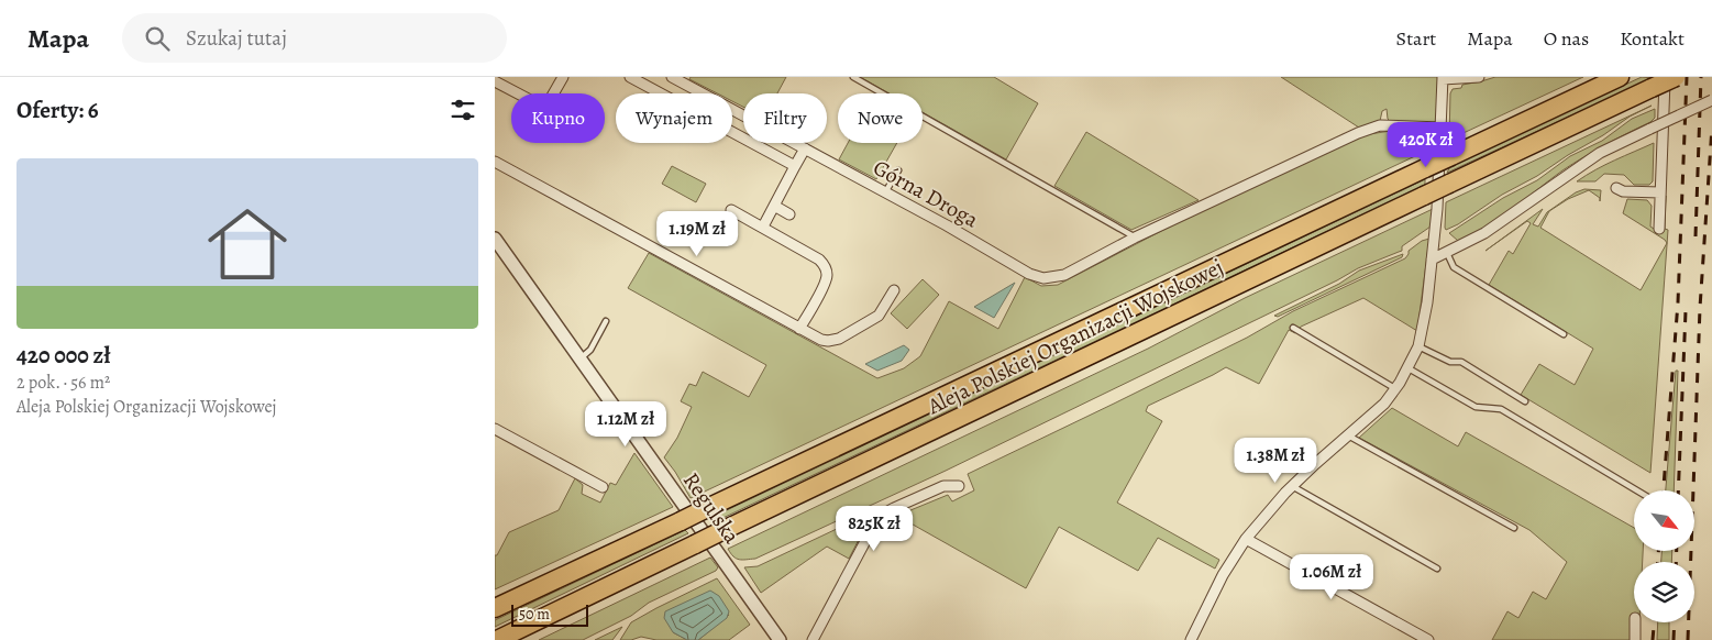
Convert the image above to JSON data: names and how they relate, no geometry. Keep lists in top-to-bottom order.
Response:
{
  "streets": {
    "highway": ["Aleja Polskiej Organizacji Wojskowej"],
    "street": ["Górna Droga", "Regulska"]
  },
  "scale_bar": "50 m",
  "north": "bottom right",
  "page": {
    "header": "Mapa",
    "search": "Szukaj tutaj",
    "nav": [
      "Start",
      "Mapa",
      "O nas",
      "Kontakt"
    ],
    "heading": "Oferty: 6",
    "chip": [
      "Kupno",
      "Wynajem",
      "Filtry",
      "Nowe"
    ],
    "price": [
      "420K zł",
      "1.19M zł",
      "1.12M zł",
      "1.38M zł",
      "825K zł",
      "1.06M zł"
    ],
    "list": [
      {
        "name": "420 000 zł",
        "note": "2 pok. · 56 m² · Aleja Polskiej Organizacji Wojskowej"
      }
    ],
    "scale": "50 m"
  }
}
